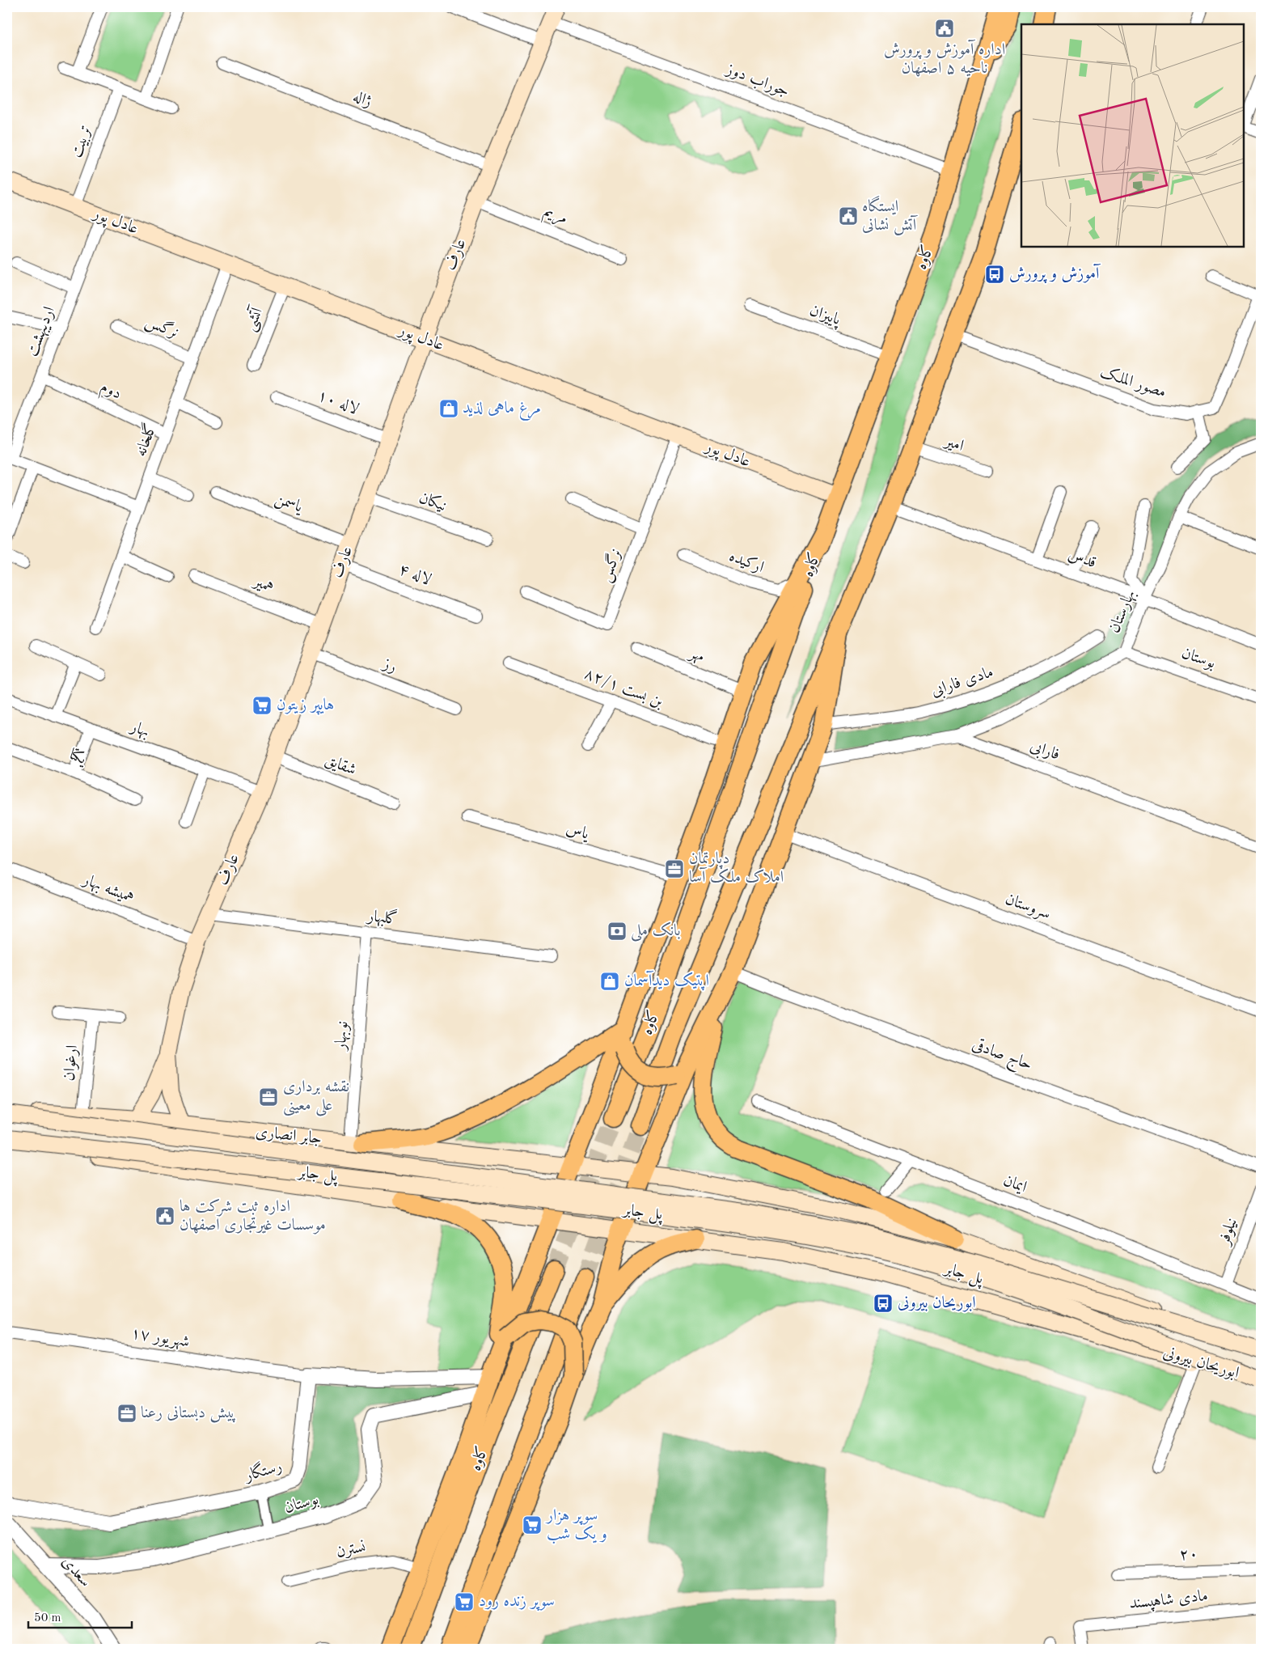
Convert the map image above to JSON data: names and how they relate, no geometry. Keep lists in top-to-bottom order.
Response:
{
  "streets": {
    "main road": [
      "عادل پور",
      "عارف",
      "کاوه",
      "جابر انصاری",
      "پل جابر",
      "ابوریحان بیرونی"
    ],
    "street": [
      "جوراب دوز",
      "ژاله",
      "تربیت",
      "مریم",
      "پاییزان",
      "آتشی",
      "نرگس",
      "اردیبهشت",
      "مصور الملک",
      "دوم",
      "لاله ۱۰",
      "گلخانه",
      "امیر",
      "نیکان",
      "یاسمن",
      "قدس",
      "ارکیده",
      "لاله ۴",
      "همیر",
      "بهارستان",
      "مهر",
      "بوستان",
      "رز",
      "مادی فارابی",
      "بن بست ۸۲/۱",
      "بهار",
      "فارابی",
      "یکتا",
      "شقایق",
      "یاس",
      "همیشه بهار",
      "سروستان",
      "گلبهار",
      "نوبهار",
      "حاج صادقی",
      "ارغوان",
      "ایمان",
      "نیلوفر",
      "۱۷ شهریور",
      "رستگار",
      "نسترن",
      "۲۰",
      "سعدی",
      "مادی شاهپسند"
    ]
  },
  "crossings": [
    ["جوراب دوز", "عارف"],
    ["جوراب دوز", "کاوه"],
    ["ژاله", "عارف"],
    ["تربیت", "عادل پور"],
    ["مریم", "عارف"],
    ["عادل پور", "عارف"],
    ["عادل پور", "کاوه"],
    ["عادل پور", "آتشی"],
    ["عادل پور", "نرگس"],
    ["عادل پور", "اردیبهشت"],
    ["عادل پور", "گلخانه"],
    ["عارف", "لاله ۱۰"],
    ["عارف", "نیکان"],
    ["عارف", "یاسمن"],
    ["عارف", "لاله ۴"],
    ["عارف", "همیر"],
    ["عارف", "رز"],
    ["عارف", "بهار"],
    ["عارف", "شقایق"],
    ["عارف", "همیشه بهار"],
    ["عارف", "گلبهار"],
    ["عارف", "جابر انصاری"],
    ["کاوه", "پاییزان"],
    ["کاوه", "مصور الملک"],
    ["کاوه", "امیر"],
    ["کاوه", "قدس"],
    ["نرگس", "گلخانه"],
    ["اردیبهشت", "دوم"],
    ["دوم", "گلخانه"],
    ["قدس", "بهارستان"],
    ["بهارستان", "بوستان"],
    ["بهارستان", "فارابی"],
    ["بوستان", "سعدی"],
    ["گلبهار", "نوبهار"],
    ["نوبهار", "جابر انصاری"],
    ["ارغوان", "جابر انصاری"],
    ["جابر انصاری", "ابوریحان بیرونی"],
    ["پل جابر", "ابوریحان بیرونی"],
    ["ایمان", "نیلوفر"],
    ["۱۷ شهریور", "رستگار"]
  ],
  "places": {
    "public building": ["اداره آموزش و پرورش ناحیه ۵ اصفهان", "ایستگاه آتش نشانی", "اداره ثبت شرکت ها موسسات غیرتجاری اصفهان"],
    "bus stop": ["آموزش و پرورش", "ابوریحان بیرونی"],
    "shop": ["مرغ ماهی لذید", "اپتیک دیدآسمان"],
    "supermarket": ["هایپر زیتون", "سوپر هزار و یک شب", "سوپر زنده رود"],
    "office": ["دپارتمان املاک ملک آسا", "نقشه برداری علی معینی", "پیش دبستانی رعنا"],
    "bank": ["بانک ملی"]
  },
  "scale_bar": "50 m"
}
